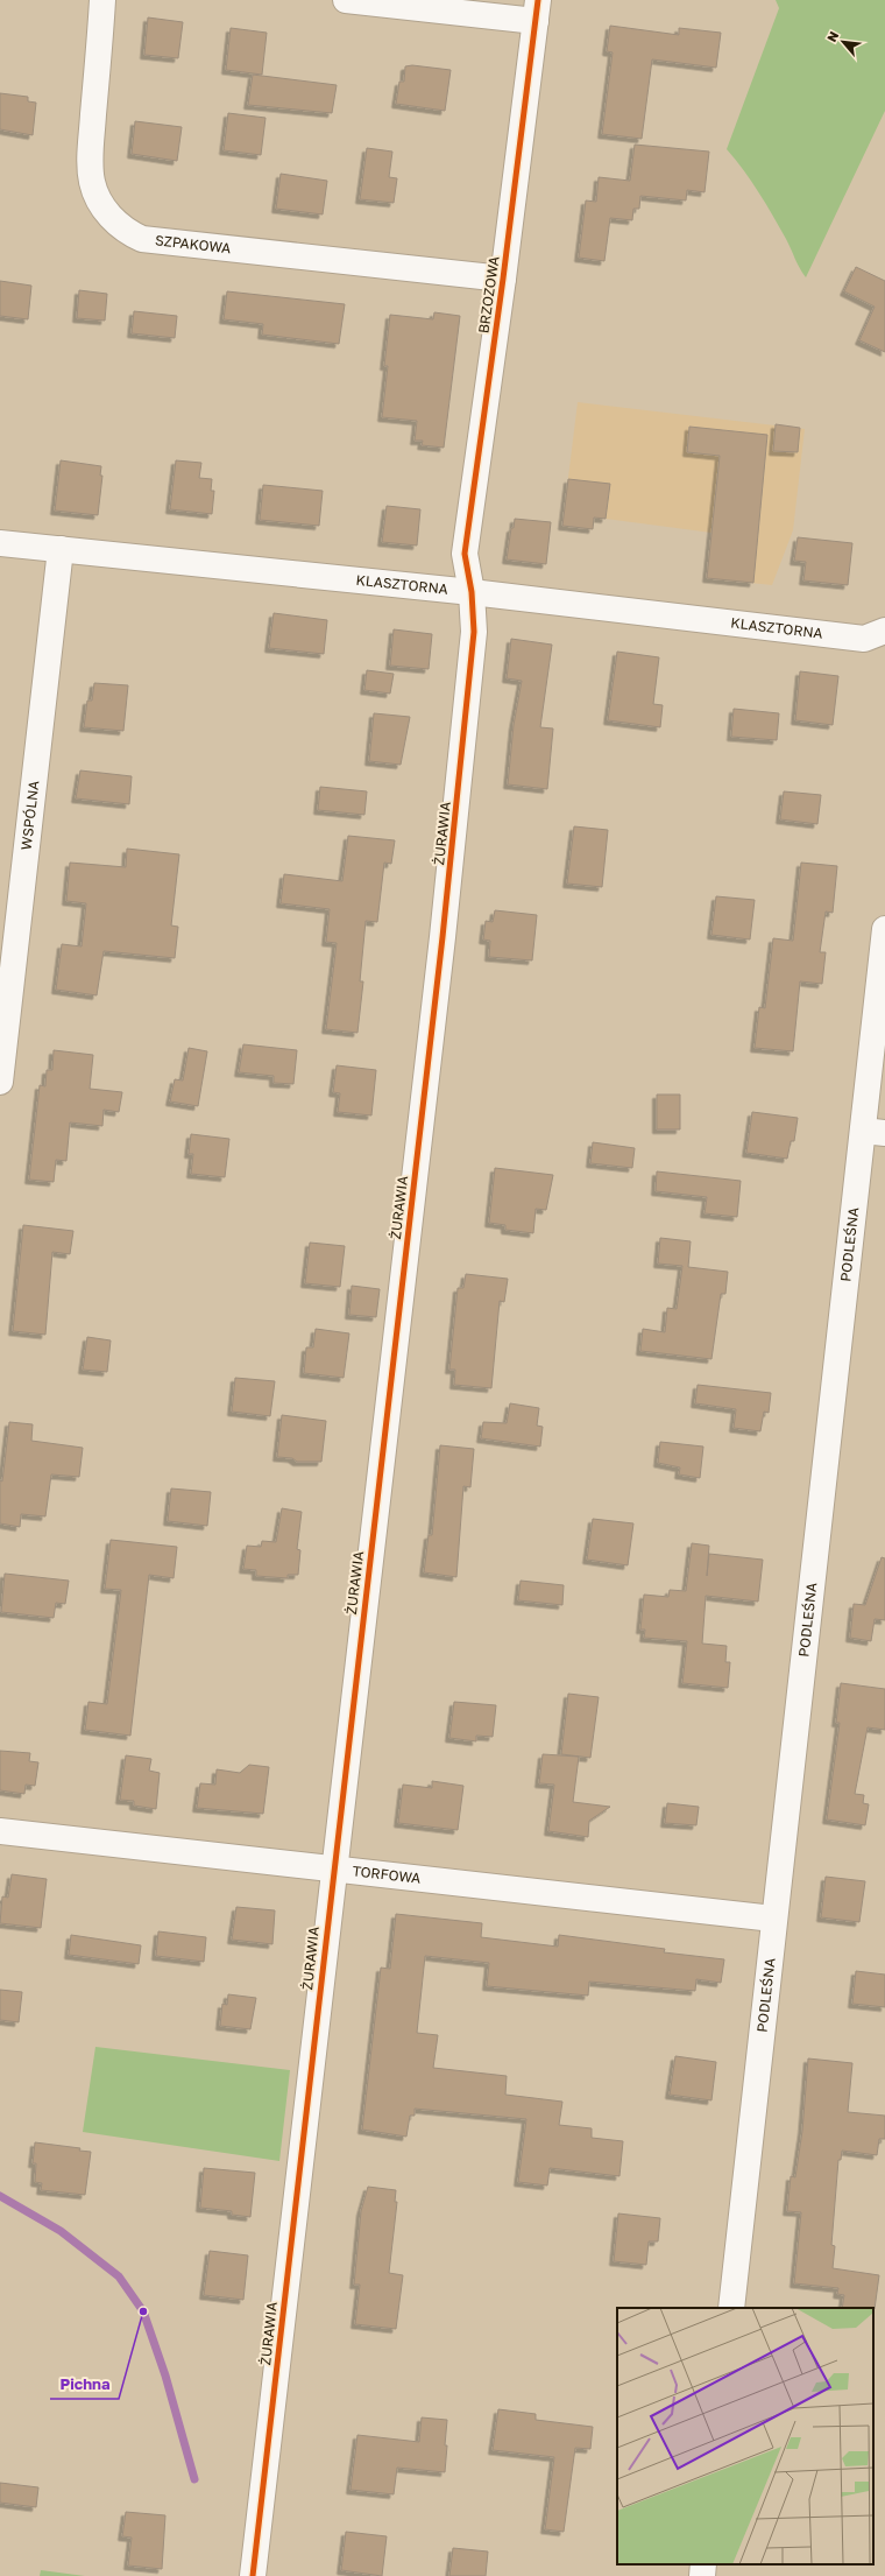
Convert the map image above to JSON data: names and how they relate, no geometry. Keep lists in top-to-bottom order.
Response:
{
  "streets": {
    "street": [
      "SZPAKOWA",
      "BRZOZOWA",
      "KLASZTORNA",
      "WSPÓLNA",
      "ŻURAWIA",
      "PODLEŚNA",
      "TORFOWA"
    ]
  },
  "crossings": [
    ["SZPAKOWA", "BRZOZOWA"],
    ["BRZOZOWA", "KLASZTORNA"],
    ["BRZOZOWA", "ŻURAWIA"],
    ["KLASZTORNA", "WSPÓLNA"],
    ["KLASZTORNA", "ŻURAWIA"],
    ["ŻURAWIA", "TORFOWA"],
    ["PODLEŚNA", "TORFOWA"]
  ],
  "places": ["Pichna"],
  "north": "top left"
}
